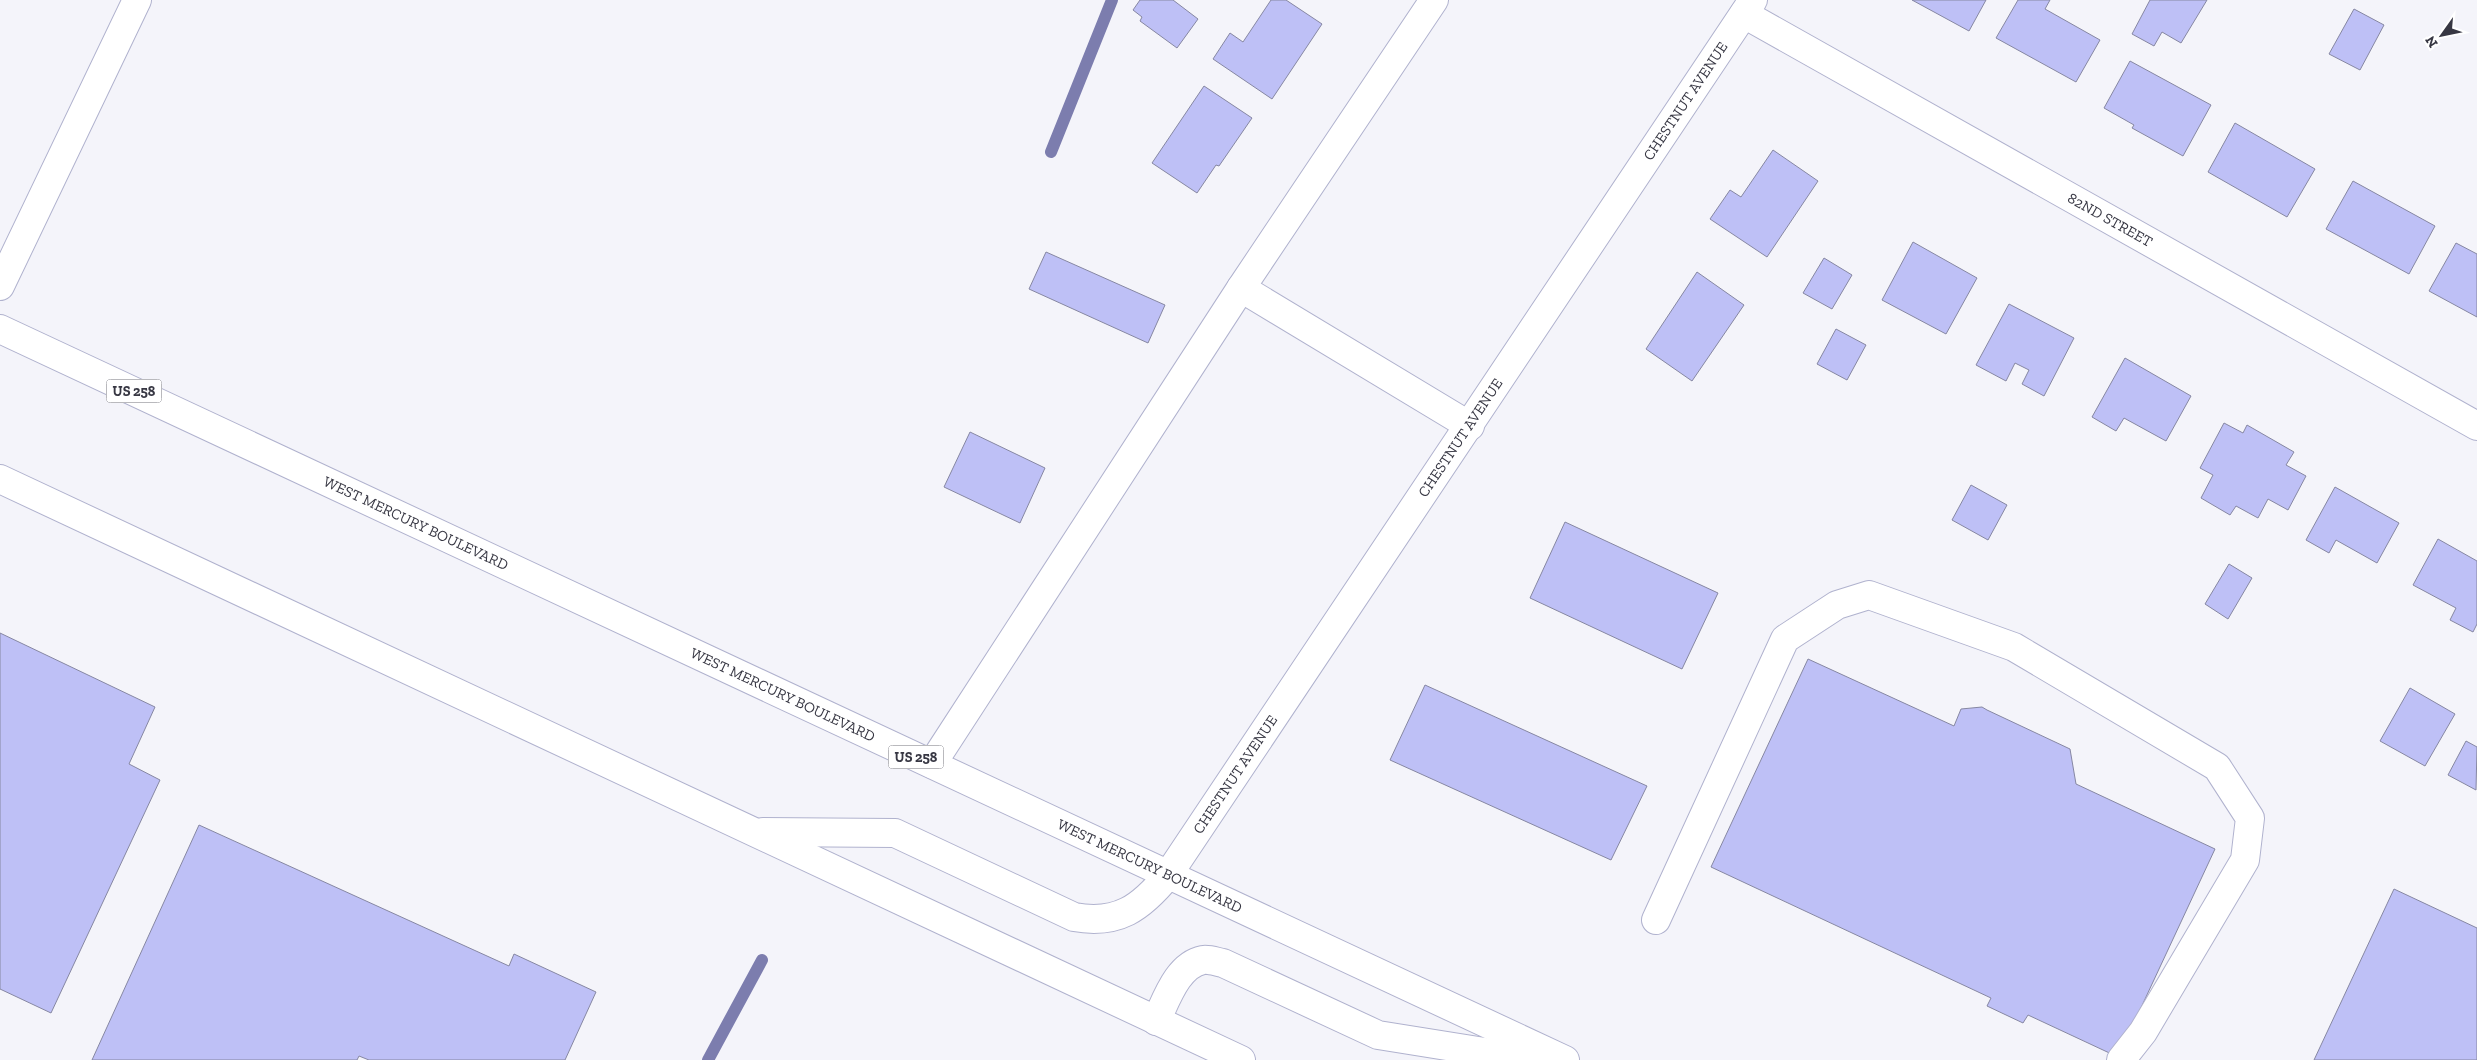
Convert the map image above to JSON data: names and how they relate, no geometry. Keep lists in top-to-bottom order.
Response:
{
  "streets": {
    "main road": [
      "CHESTNUT AVENUE",
      "82ND STREET",
      "US 258",
      "WEST MERCURY BOULEVARD"
    ]
  },
  "crossings": [
    ["CHESTNUT AVENUE", "82ND STREET"],
    ["CHESTNUT AVENUE", "WEST MERCURY BOULEVARD"]
  ],
  "north": "bottom left"
}
